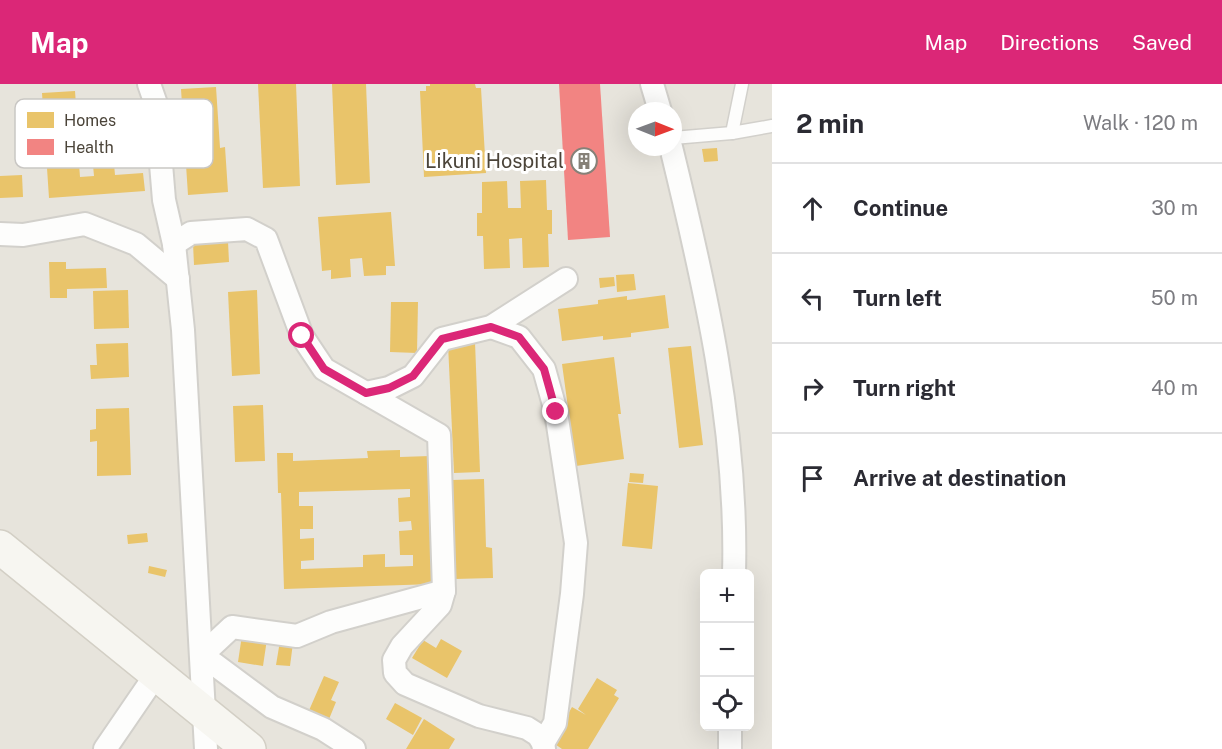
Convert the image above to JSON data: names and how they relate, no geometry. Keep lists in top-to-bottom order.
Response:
{
  "places": {
    "building": ["Likuni Hospital"]
  },
  "legend": ["Homes", "Health"],
  "north": "right",
  "page": {
    "header": "Map",
    "nav": ["Map", "Directions", "Saved"],
    "heading": ["2 min", "Walk · 120 m"],
    "list": [
      ["Continue", "30 m"],
      ["Turn left", "50 m"],
      ["Turn right", "40 m"],
      "Arrive at destination"
    ],
    "map_buttons": ["+", "−"]
  }
}
